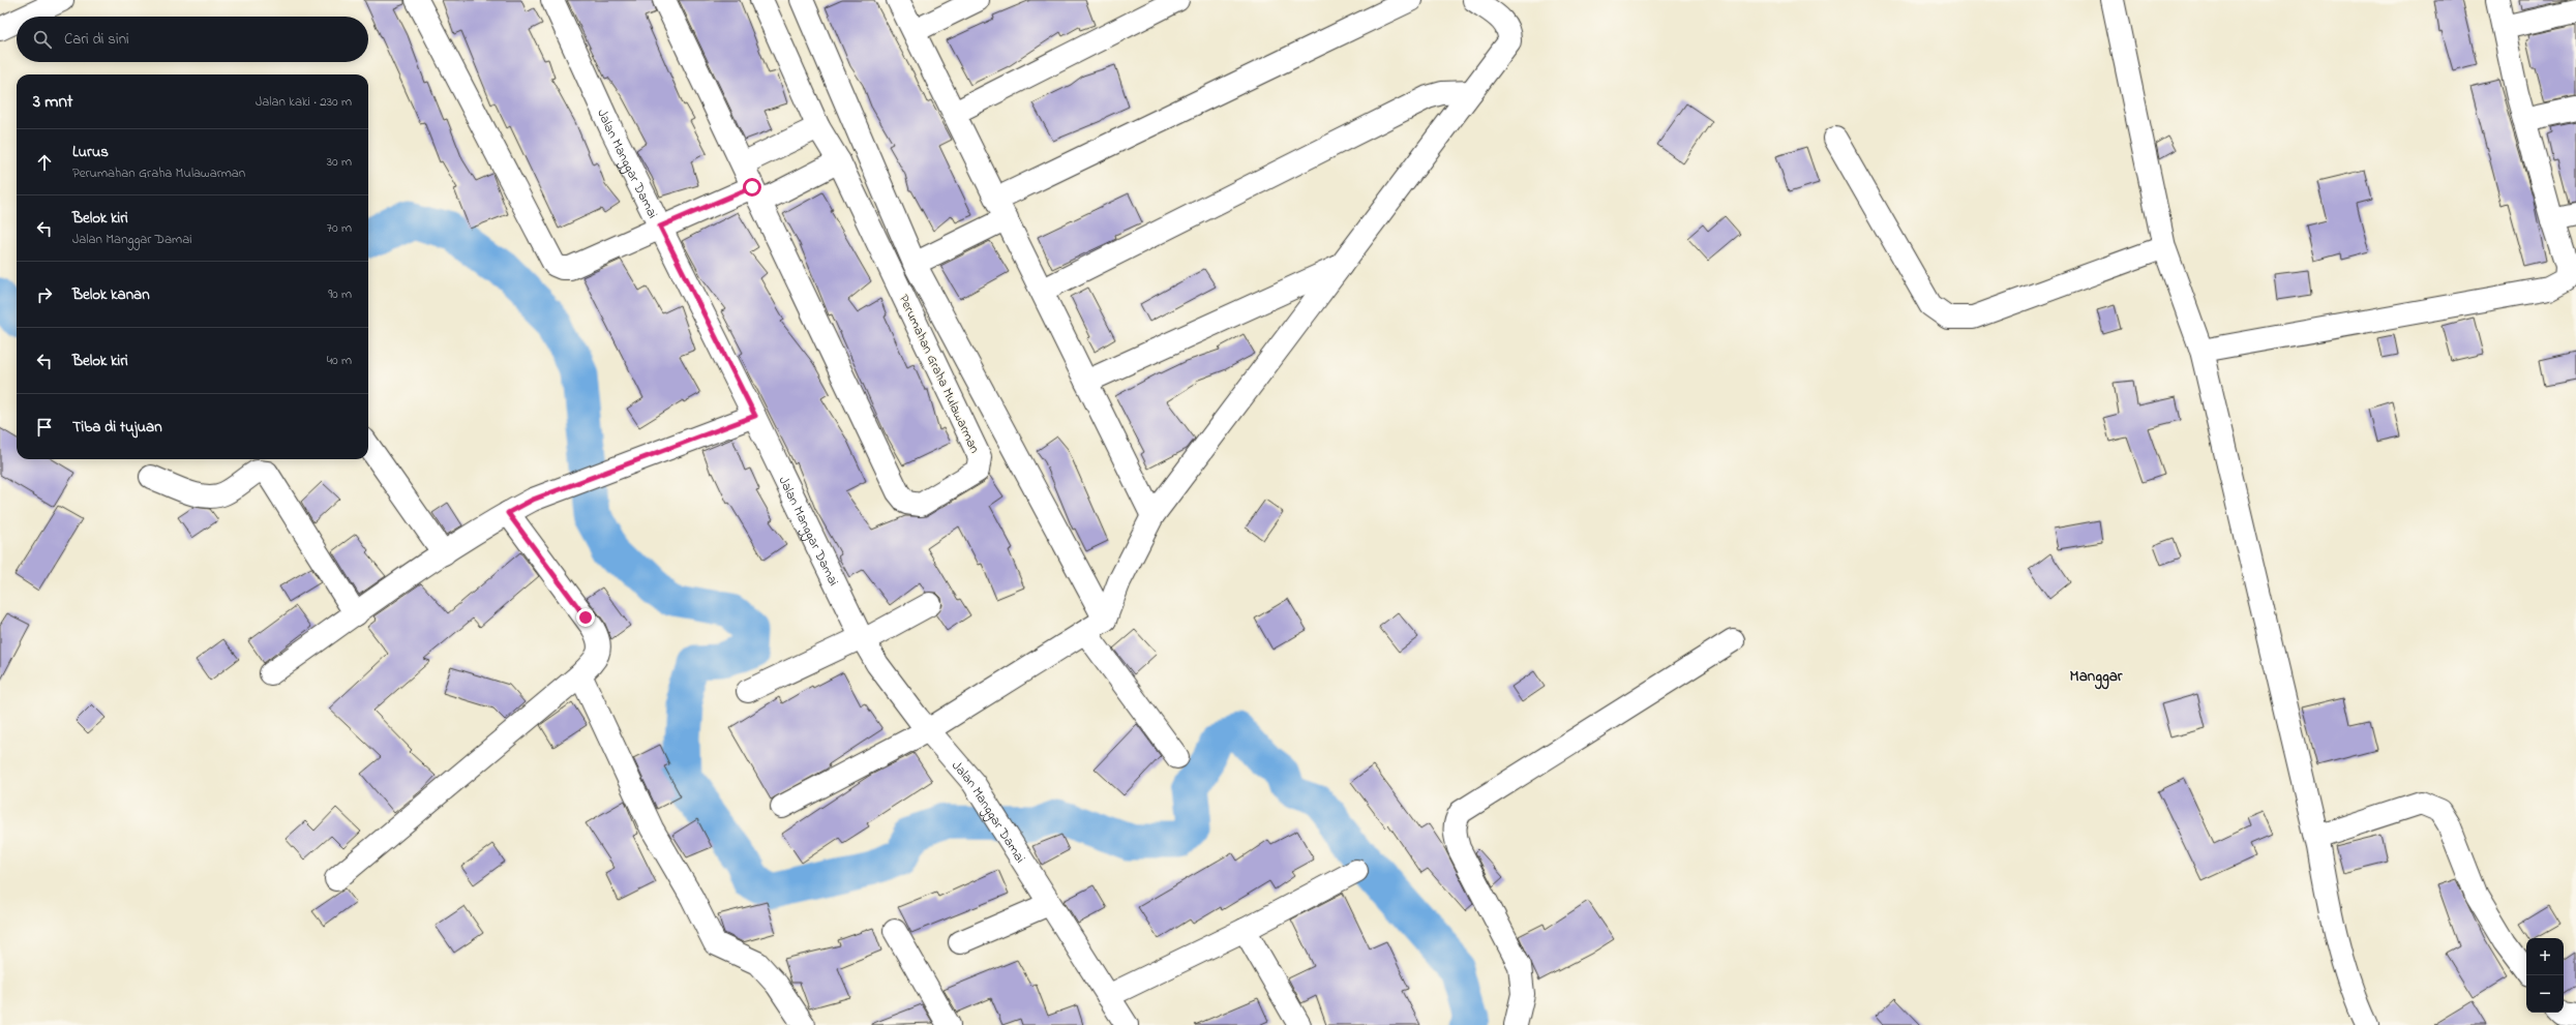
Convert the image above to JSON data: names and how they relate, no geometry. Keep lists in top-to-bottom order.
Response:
{
  "streets": {
    "street": ["Jalan Manggar Damai", "Perumahan Graha Mulawarman"]
  },
  "districts": ["Manggar"],
  "page": {
    "search": "Cari di sini",
    "heading": ["3 mnt", "Jalan kaki · 230 m"],
    "list": [
      ["Lurus", "Perumahan Graha Mulawarman", "30 m"],
      ["Belok kiri", "Jalan Manggar Damai", "70 m"],
      ["Belok kanan", "90 m"],
      ["Belok kiri", "40 m"],
      "Tiba di tujuan"
    ],
    "map_buttons": ["+", "−"]
  }
}
